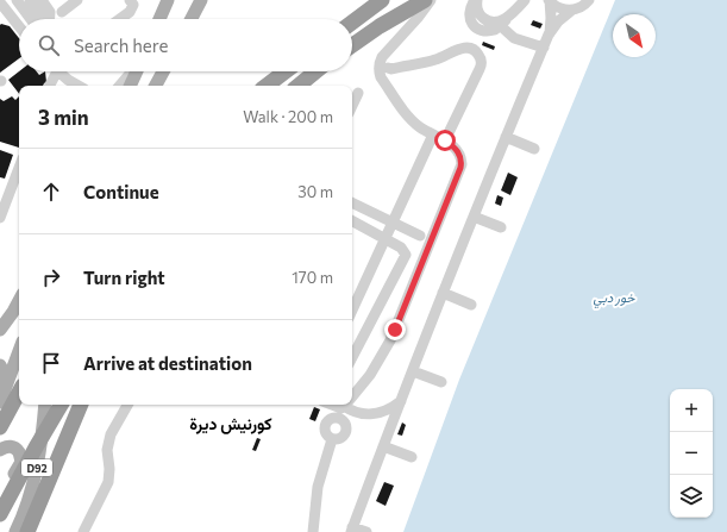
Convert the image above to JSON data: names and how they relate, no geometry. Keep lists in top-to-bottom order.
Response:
{
  "streets": {
    "main road": ["D92"]
  },
  "districts": ["كورنيش ديرة"],
  "water": ["خور دبي"],
  "north": "bottom right",
  "page": {
    "search": "Search here",
    "heading": ["3 min", "Walk · 200 m"],
    "list": [
      ["Continue", "30 m"],
      ["Turn right", "170 m"],
      "Arrive at destination"
    ],
    "map_buttons": ["+", "−"]
  }
}
